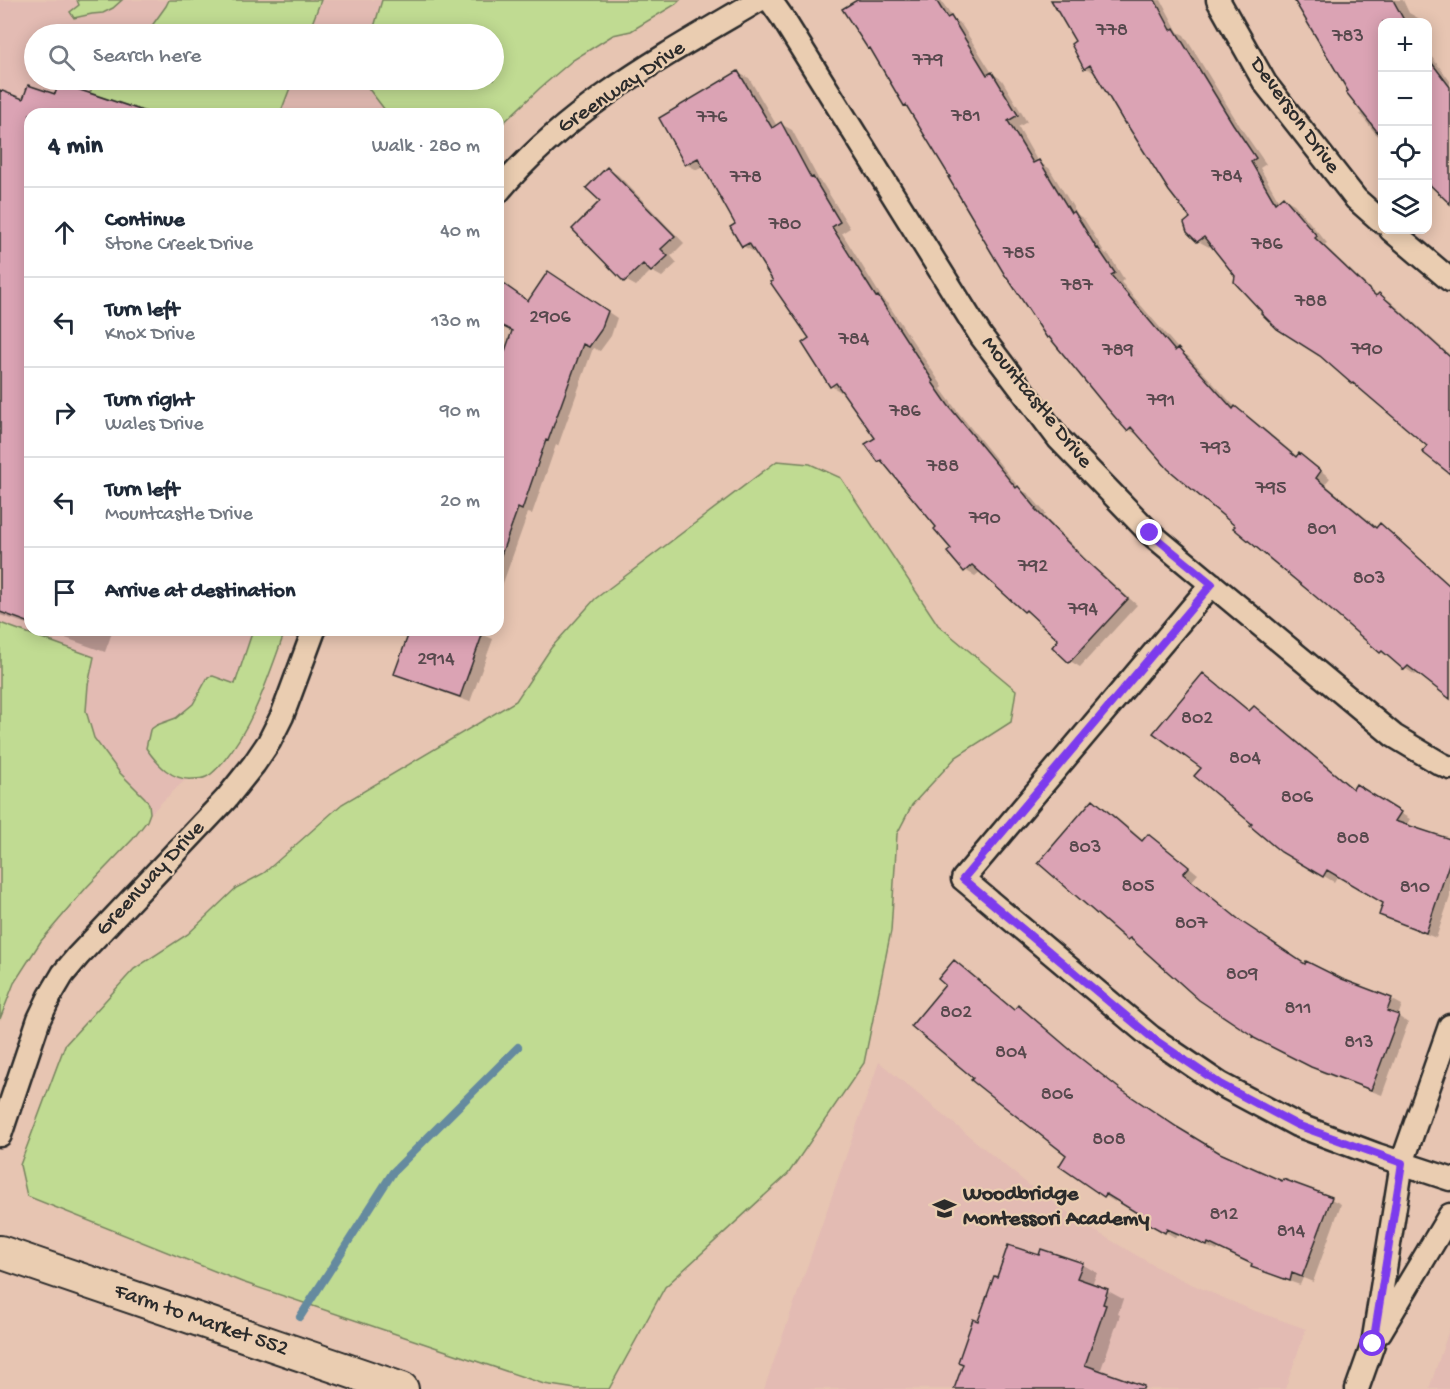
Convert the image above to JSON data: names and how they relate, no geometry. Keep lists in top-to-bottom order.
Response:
{
  "streets": {
    "main road": ["Farm to Market 552"],
    "street": ["Greenway Drive", "Deverson Drive", "Mountcastle Drive"]
  },
  "places": {
    "school or university": ["Woodbridge Montessori Academy"]
  },
  "house_numbers": [
    "778",
    "783",
    "779",
    "781",
    "776",
    "784",
    "778",
    "780",
    "786",
    "785",
    "787",
    "788",
    "2906",
    "784",
    "790",
    "789",
    "791",
    "786",
    "793",
    "788",
    "795",
    "790",
    "801",
    "792",
    "803",
    "794",
    "2914",
    "802",
    "804",
    "806",
    "808",
    "803",
    "805",
    "810",
    "807",
    "809",
    "811",
    "802",
    "813",
    "804",
    "806",
    "808",
    "812",
    "814"
  ],
  "page": {
    "map_buttons": ["+", "−"],
    "search": "Search here",
    "heading": ["4 min", "Walk · 280 m"],
    "list": [
      ["Continue", "Stone Creek Drive", "40 m"],
      ["Turn left", "Knox Drive", "130 m"],
      ["Turn right", "Wales Drive", "90 m"],
      ["Turn left", "Mountcastle Drive", "20 m"],
      "Arrive at destination"
    ]
  }
}
